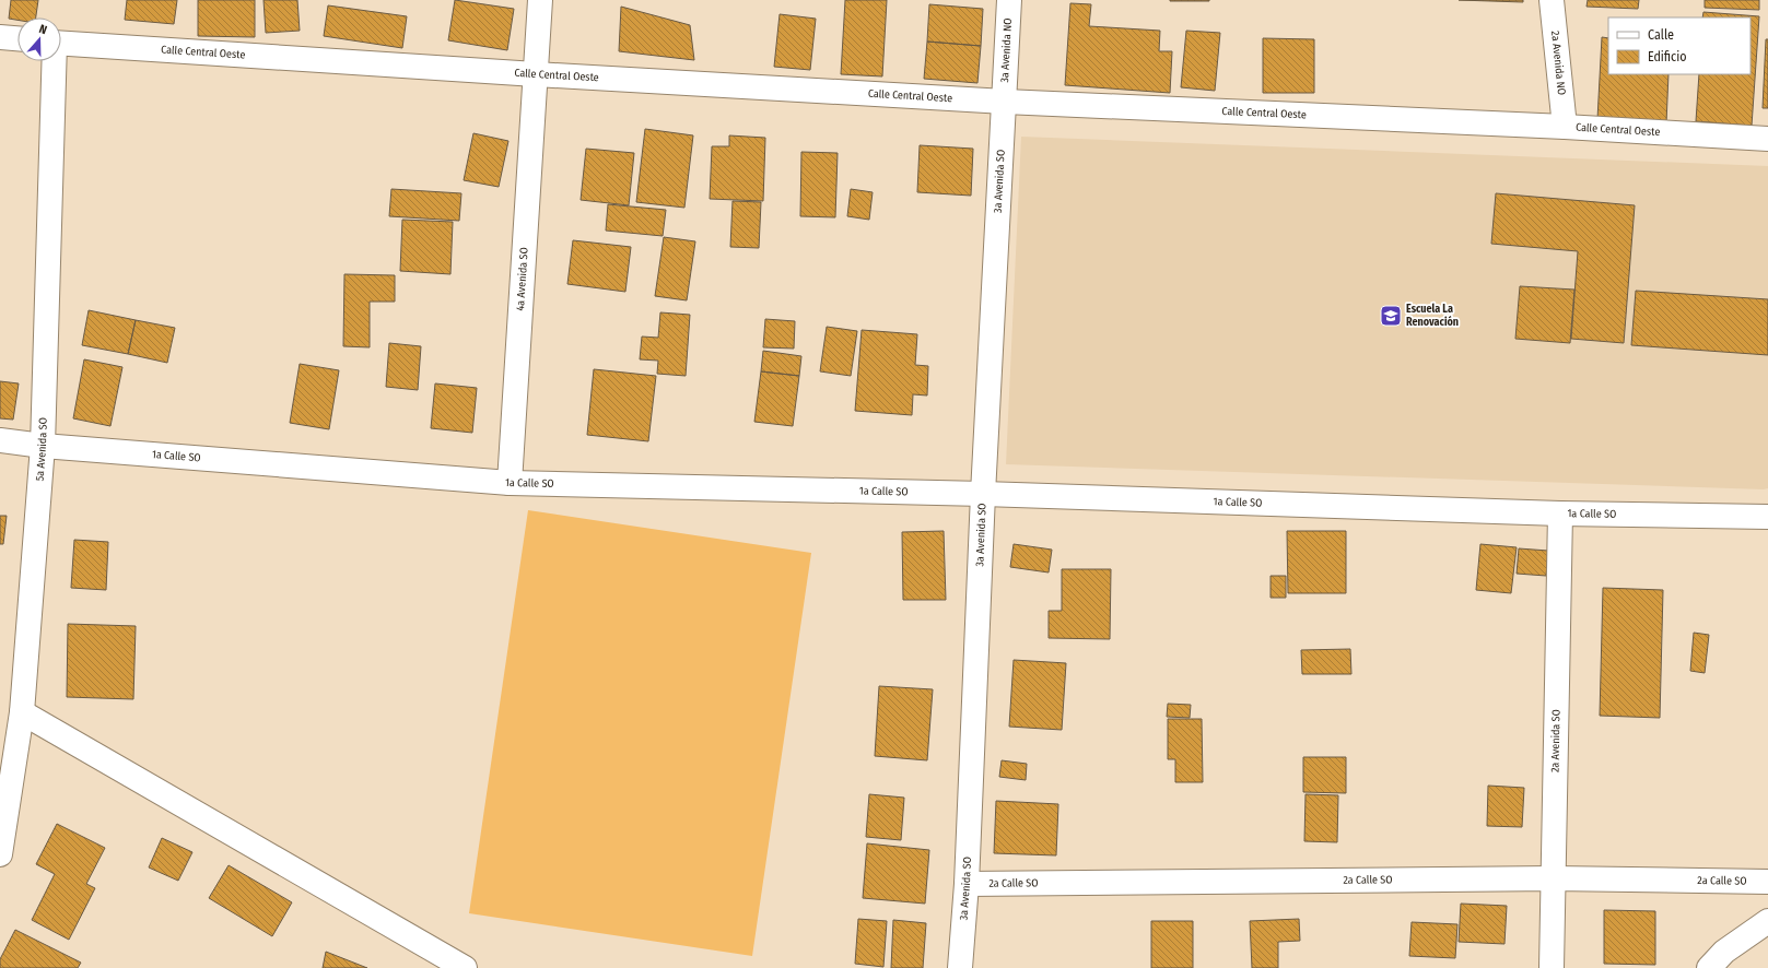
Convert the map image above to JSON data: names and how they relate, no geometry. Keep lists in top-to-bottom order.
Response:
{
  "streets": {
    "street": [
      "3a Avenida NO",
      "Calle Central Oeste",
      "2a Avenida NO",
      "3a Avenida SO",
      "4a Avenida SO",
      "5a Avenida SO",
      "1a Calle SO",
      "2a Avenida SO",
      "2a Calle SO"
    ]
  },
  "crossings": [
    ["3a Avenida NO", "Calle Central Oeste"],
    ["3a Avenida NO", "3a Avenida SO"],
    ["Calle Central Oeste", "2a Avenida NO"],
    ["Calle Central Oeste", "3a Avenida SO"],
    ["Calle Central Oeste", "4a Avenida SO"],
    ["3a Avenida SO", "1a Calle SO"],
    ["3a Avenida SO", "2a Calle SO"],
    ["4a Avenida SO", "1a Calle SO"],
    ["5a Avenida SO", "1a Calle SO"],
    ["1a Calle SO", "2a Avenida SO"],
    ["2a Avenida SO", "2a Calle SO"]
  ],
  "places": {
    "school or university": ["Escuela La Renovación"]
  },
  "legend": ["Calle", "Edificio"],
  "north": "top"
}
